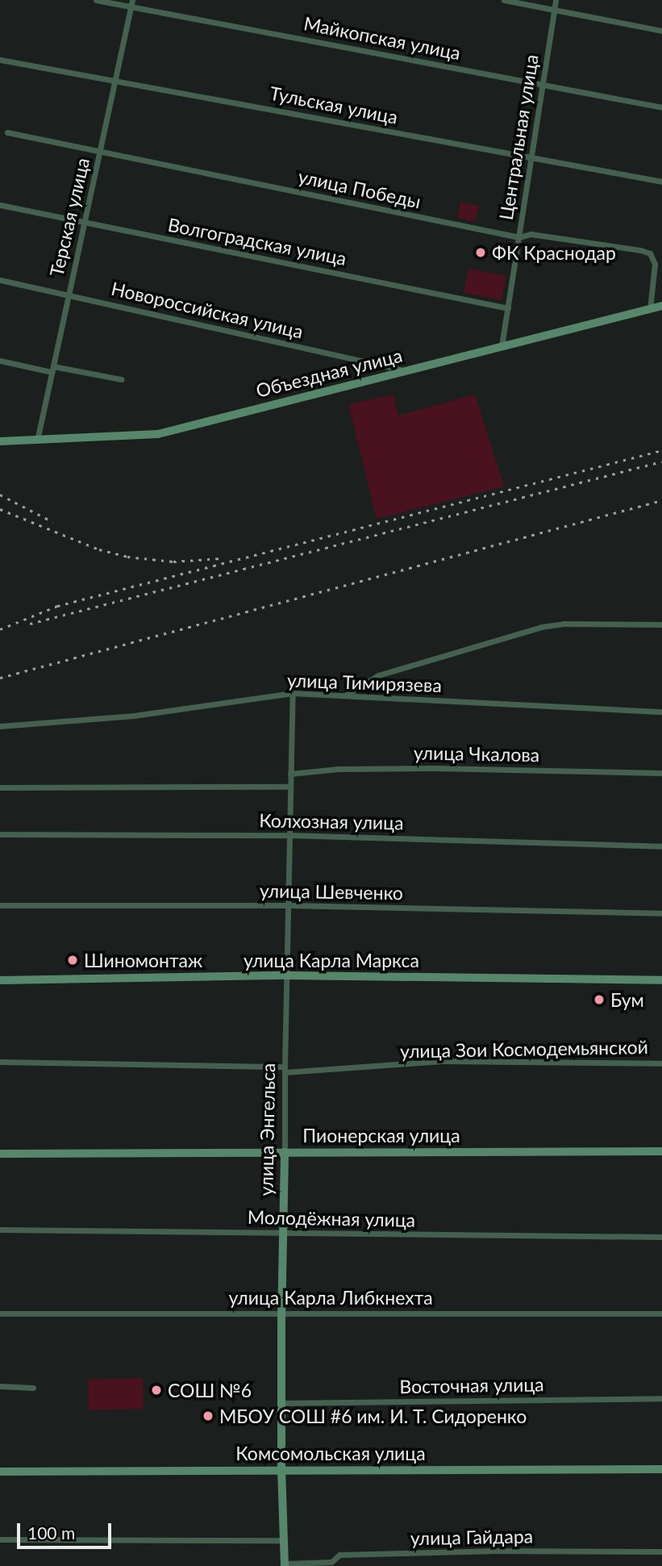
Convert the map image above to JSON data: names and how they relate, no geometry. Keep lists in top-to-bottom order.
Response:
{
  "streets": {
    "street": [
      "Майкопская улица",
      "Тульская улица",
      "Центральная улица",
      "улица Победы",
      "Терская улица",
      "Волгоградская улица",
      "Новороссийская улица",
      "Объездная улица",
      "улица Тимирязева",
      "улица Чкалова",
      "Колхозная улица",
      "улица Шевченко",
      "улица Карла Маркса",
      "улица Зои Космодемьянской",
      "улица Энгельса",
      "Пионерская улица",
      "Молодёжная улица",
      "улица Карла Либкнехта",
      "Восточная улица",
      "Комсомольская улица",
      "улица Гайдара"
    ]
  },
  "crossings": [
    ["Майкопская улица", "Центральная улица"],
    ["Майкопская улица", "Терская улица"],
    ["Тульская улица", "Центральная улица"],
    ["Тульская улица", "Терская улица"],
    ["Центральная улица", "улица Победы"],
    ["Центральная улица", "Волгоградская улица"],
    ["Центральная улица", "Объездная улица"],
    ["улица Победы", "Терская улица"],
    ["улица Победы", "Объездная улица"],
    ["Терская улица", "Волгоградская улица"],
    ["Терская улица", "Новороссийская улица"],
    ["Терская улица", "Объездная улица"],
    ["Новороссийская улица", "Объездная улица"],
    ["улица Тимирязева", "улица Энгельса"],
    ["улица Чкалова", "улица Энгельса"],
    ["Колхозная улица", "улица Энгельса"],
    ["улица Шевченко", "улица Энгельса"],
    ["улица Карла Маркса", "улица Энгельса"],
    ["улица Зои Космодемьянской", "улица Энгельса"],
    ["улица Энгельса", "Пионерская улица"],
    ["улица Энгельса", "Молодёжная улица"],
    ["улица Энгельса", "улица Карла Либкнехта"],
    ["улица Энгельса", "Восточная улица"],
    ["улица Энгельса", "Комсомольская улица"],
    ["улица Энгельса", "улица Гайдара"]
  ],
  "places": [
    "ФК Краснодар",
    "Шиномонтаж",
    "Бум",
    "СОШ №6",
    "МБОУ СОШ #6 им. И. Т. Сидоренко"
  ],
  "scale_bar": "100 m"
}
